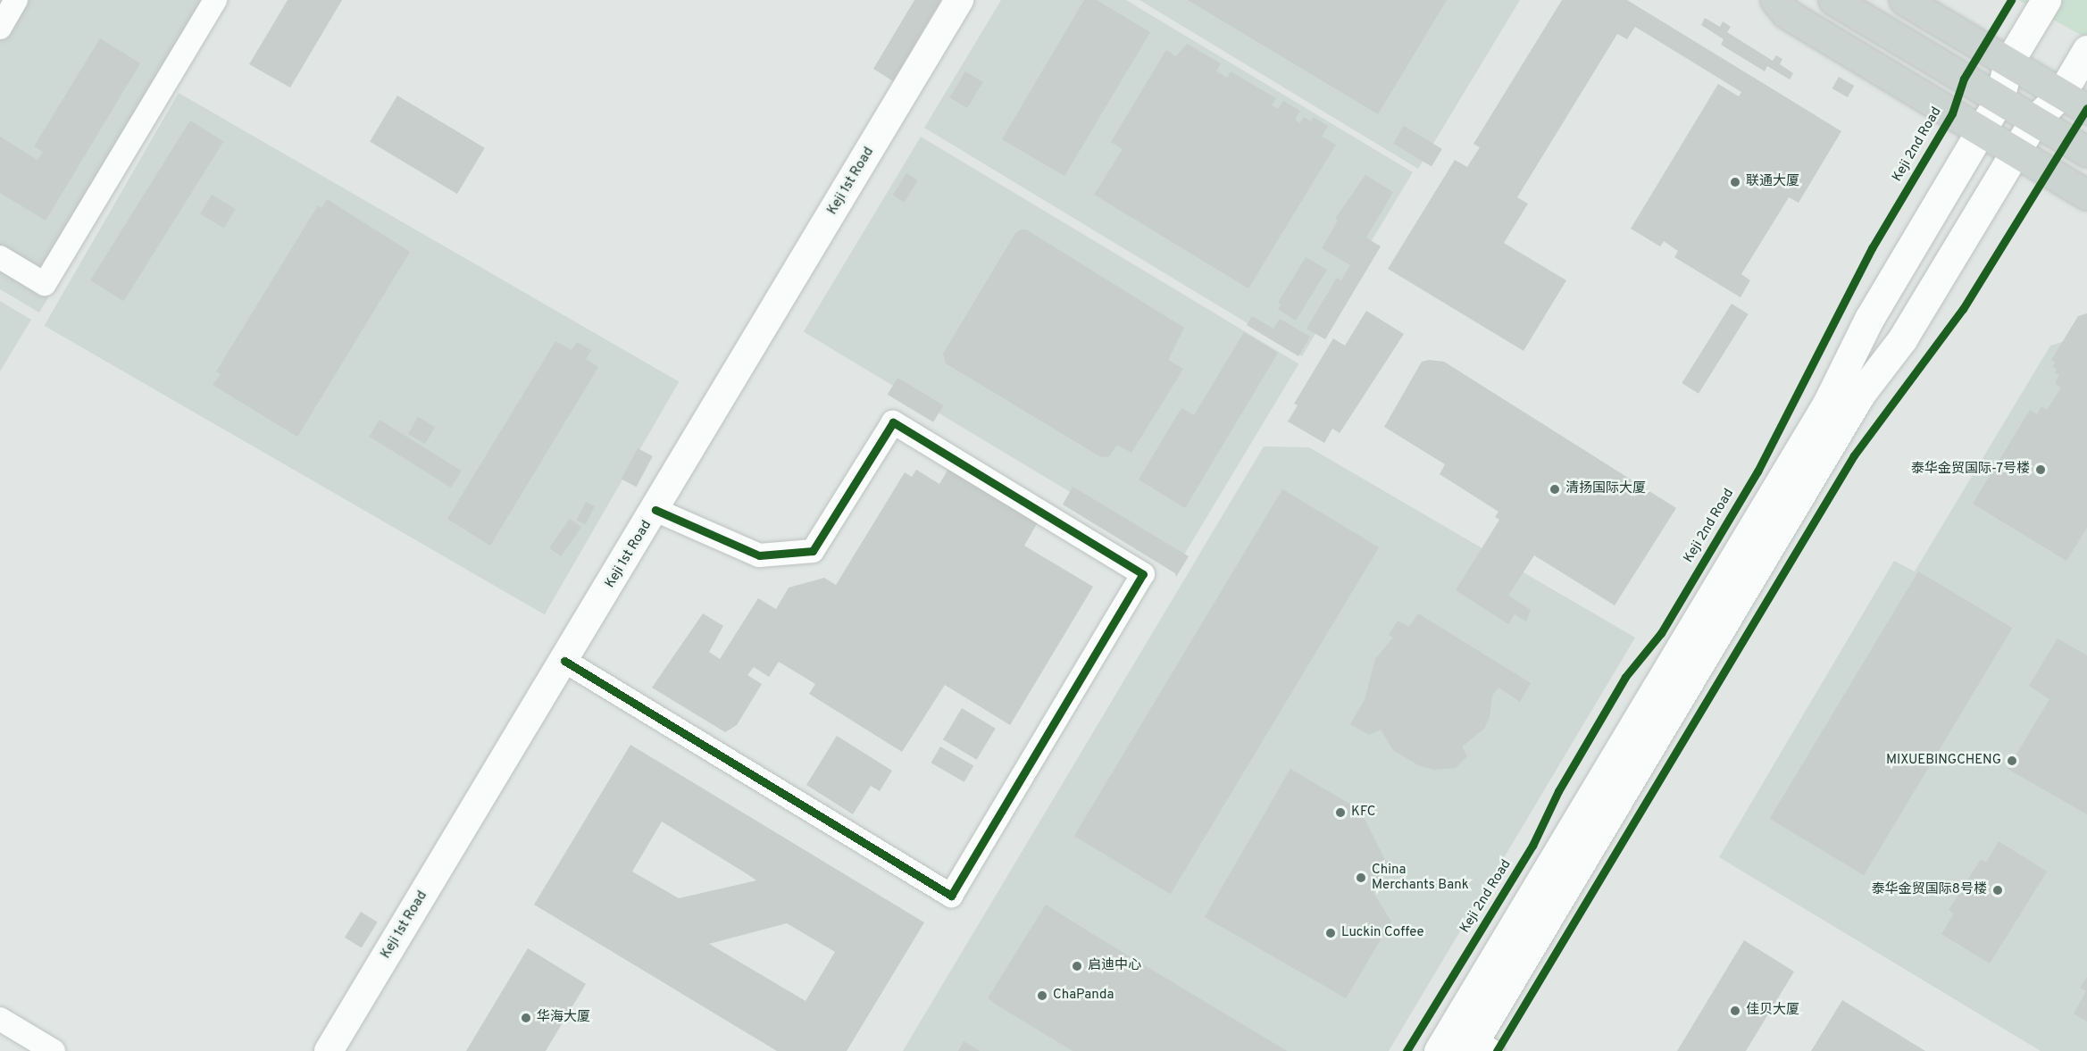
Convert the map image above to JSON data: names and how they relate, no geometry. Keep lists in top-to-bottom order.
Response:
{
  "streets": {
    "street": ["Keji 1st Road"],
    "cycle path": ["Keji 2nd Road"]
  },
  "places": [
    "联通大厦",
    "泰华·金贸国际-7号楼",
    "清扬国际大厦",
    "MIXUEBINGCHENG",
    "KFC",
    "China Merchants Bank",
    "泰华·金贸国际8号楼",
    "Luckin Coffee",
    "启迪中心",
    "ChaPanda",
    "佳贝大厦",
    "华海大厦"
  ]
}
